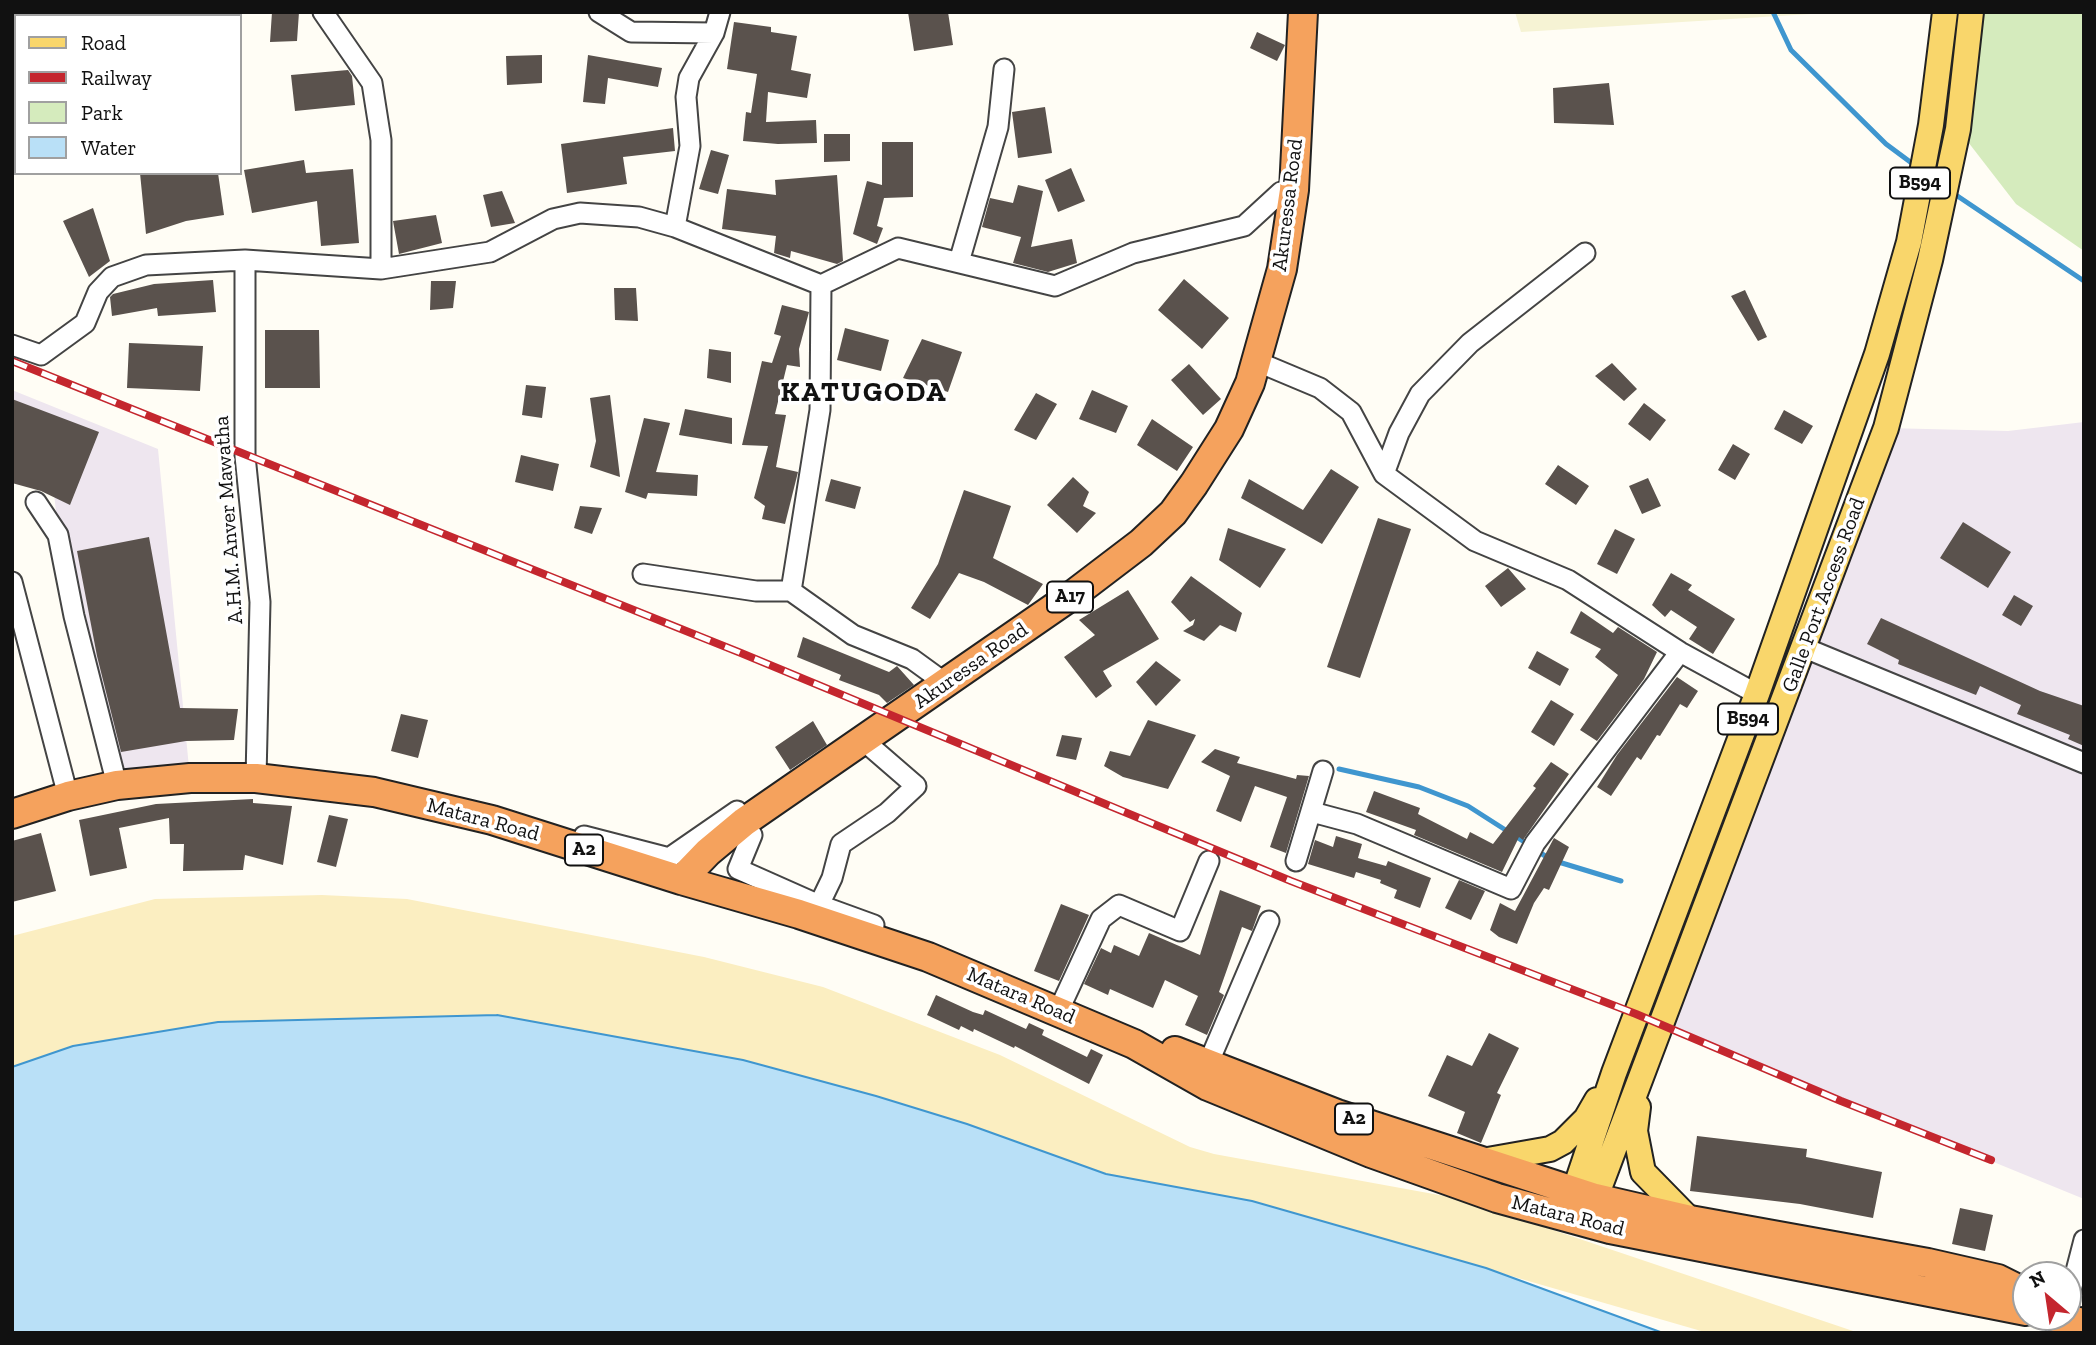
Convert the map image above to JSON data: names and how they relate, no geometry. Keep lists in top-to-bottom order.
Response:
{
  "streets": {
    "highway": [
      "Akuressa Road",
      "A17",
      "Matara Road",
      "A2"
    ],
    "main road": ["B594", "Galle Port Access Road"],
    "street": ["A.H.M. Anver Mawatha"]
  },
  "crossings": [
    ["Akuressa Road", "Matara Road"],
    ["A.H.M. Anver Mawatha", "Matara Road"],
    ["Galle Port Access Road", "Matara Road"]
  ],
  "districts": ["KATUGODA"],
  "legend": [
    "Road",
    "Railway",
    "Park",
    "Water"
  ],
  "north": "top left"
}
